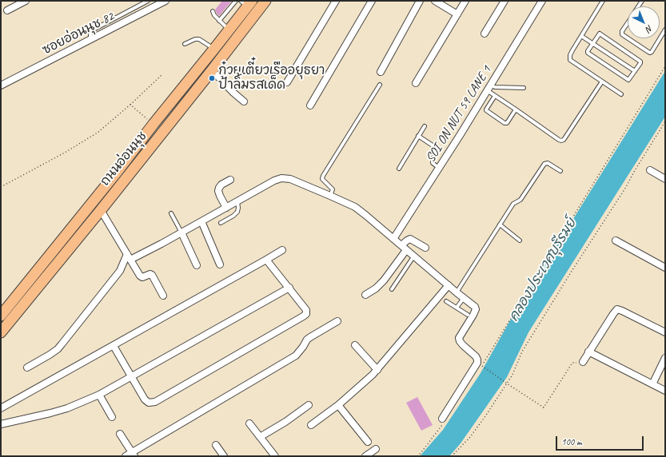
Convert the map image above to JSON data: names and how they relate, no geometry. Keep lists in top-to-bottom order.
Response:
{
  "streets": {
    "main road": ["ถนนอ่อนนุช"],
    "street": ["ซอยอ่อนนุช 82", "SOI ON NUT 59 LANE 1"]
  },
  "water": ["คลองประเวศบุรีรมย์"],
  "places": ["ก๋วยเตี๋ยวเรืออยุธยา ป้าลิ้มรสเด็ด"],
  "scale_bar": "100 m",
  "north": "bottom right"
}
